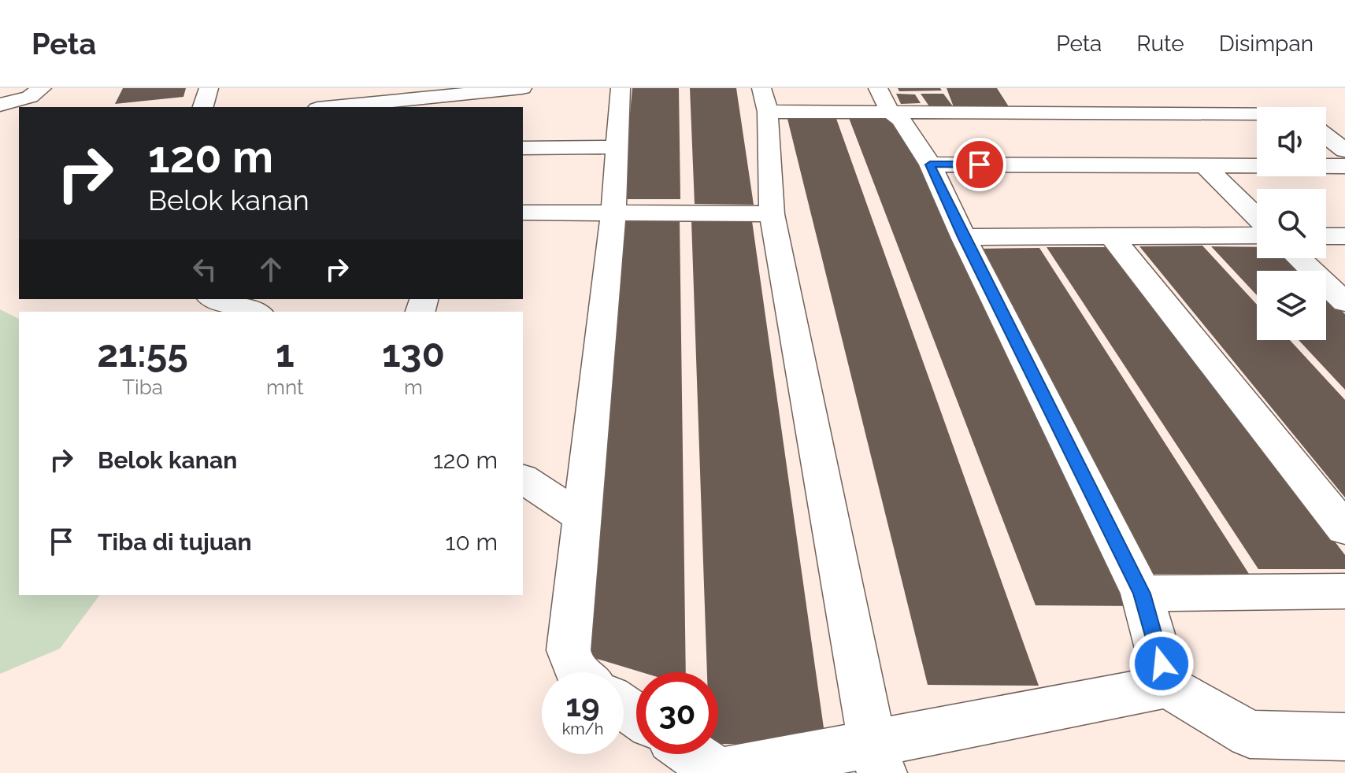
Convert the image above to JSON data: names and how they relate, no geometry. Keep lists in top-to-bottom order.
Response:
{
  "page": {
    "header": "Peta",
    "nav": ["Peta", "Rute", "Disimpan"],
    "turn": ["120 m", "Belok kanan"],
    "eta": [
      "21:55",
      "Tiba",
      "1",
      "mnt",
      "130",
      "m"
    ],
    "list": [
      {
        "name": "Belok kanan",
        "value": "120 m"
      },
      {
        "name": "Tiba di tujuan",
        "value": "10 m"
      }
    ],
    "speed": "19 km/h",
    "limit": "30"
  }
}
